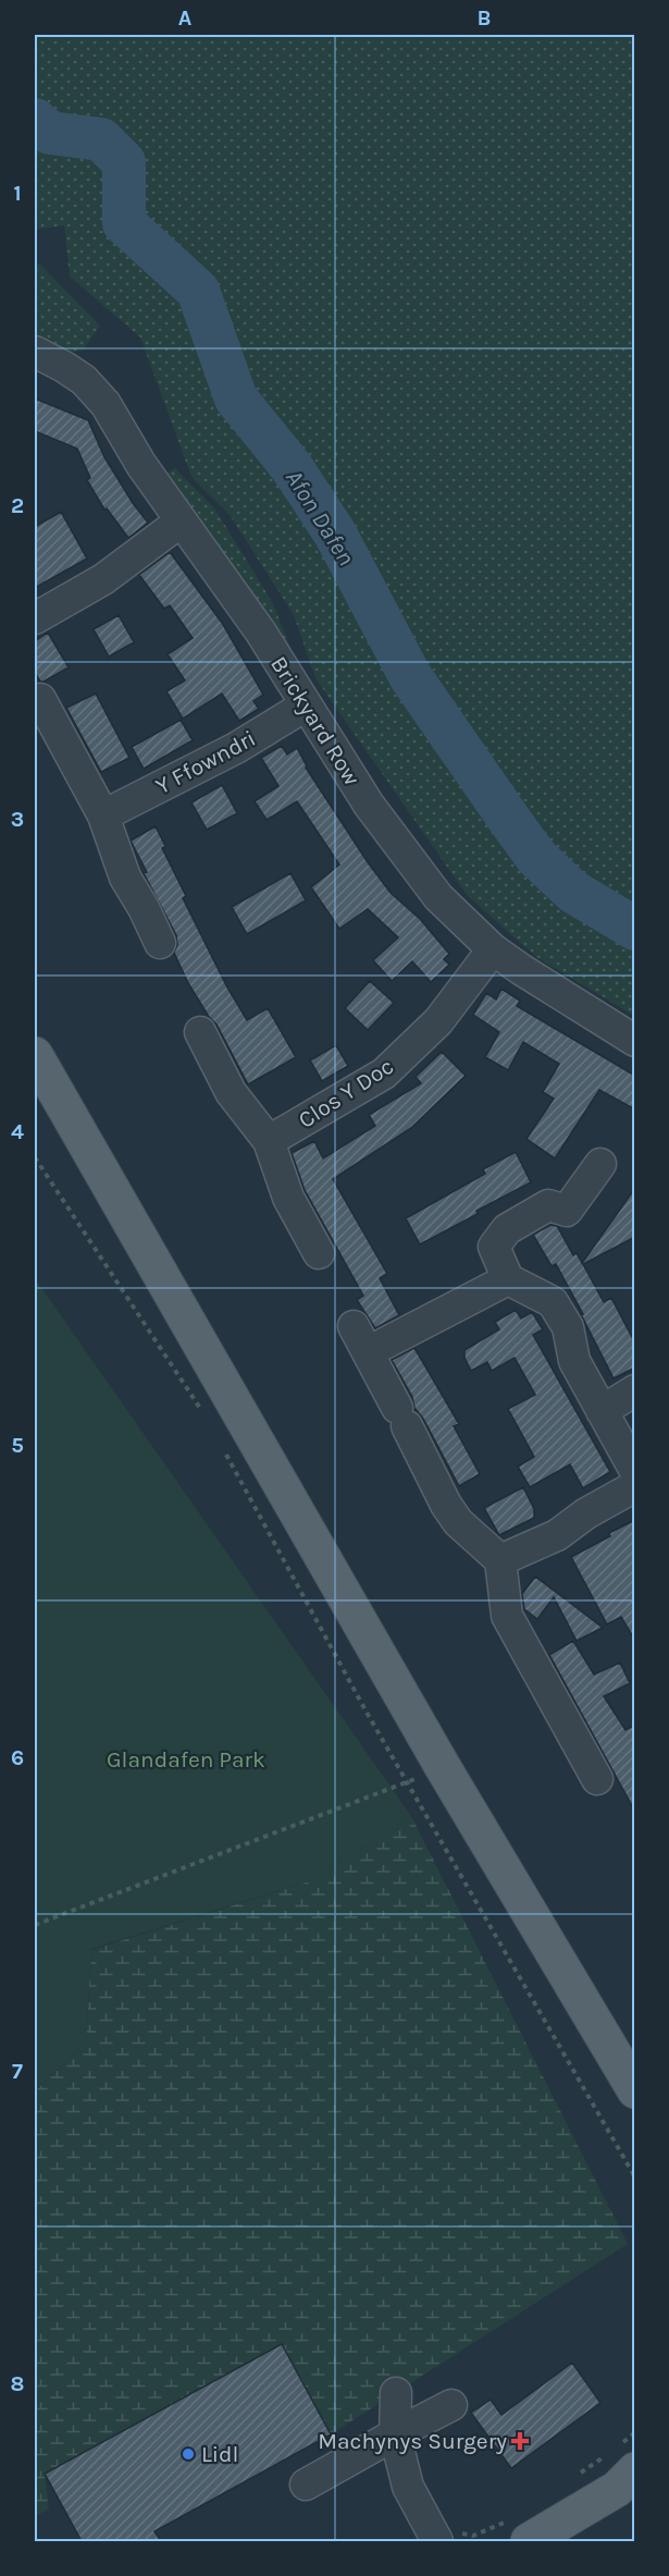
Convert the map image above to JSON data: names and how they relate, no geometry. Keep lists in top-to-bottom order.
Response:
{
  "streets": {
    "street": ["Brickyard Row", "Y Ffowndri", "Clos Y Doc"]
  },
  "crossings": [
    ["Brickyard Row", "Y Ffowndri"],
    ["Brickyard Row", "Clos Y Doc"]
  ],
  "water": ["Afon Dafen"],
  "parks": ["Glandafen Park"],
  "places": {
    "health": ["Machynys Surgery"],
    "other": ["Lidl"]
  },
  "grid": {
    "columns": ["A", "B"],
    "rows": [
      "1",
      "2",
      "3",
      "4",
      "5",
      "6",
      "7",
      "8"
    ]
  }
}
